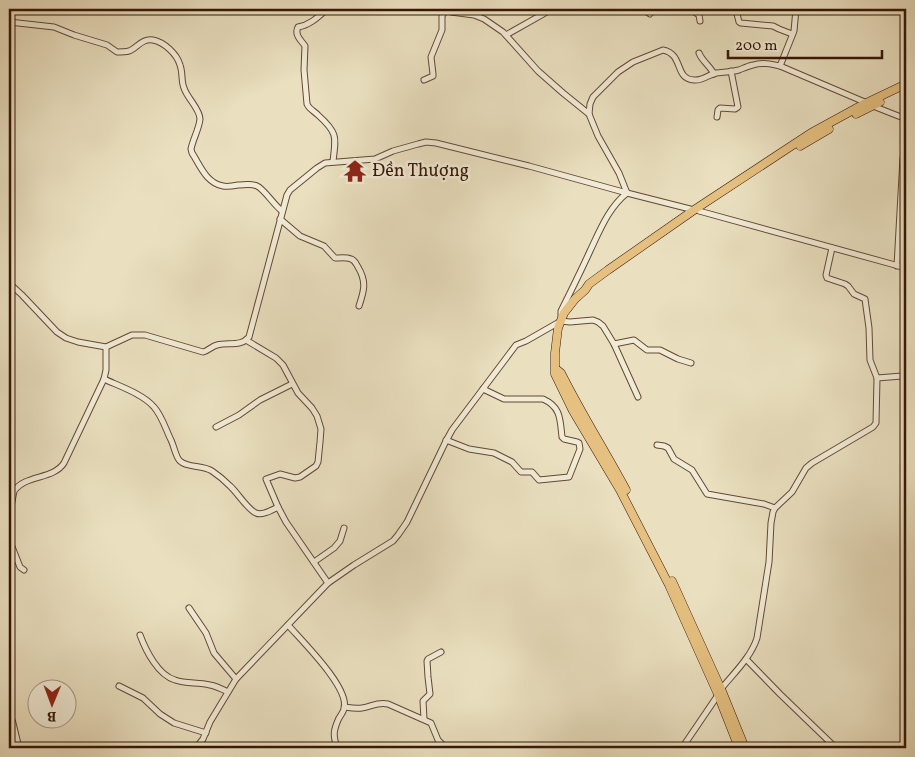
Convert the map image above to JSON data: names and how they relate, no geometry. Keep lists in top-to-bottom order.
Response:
{
  "places": {
    "temple": ["Đền Thượng"]
  },
  "scale_bar": "200 m",
  "north": "bottom"
}
